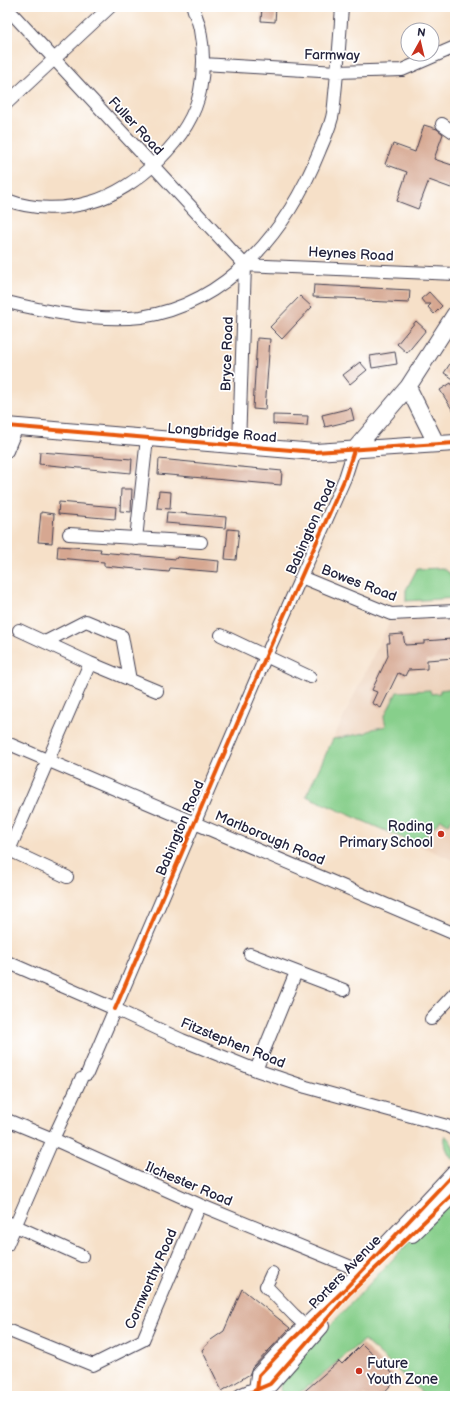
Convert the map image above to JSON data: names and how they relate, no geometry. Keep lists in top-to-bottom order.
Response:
{
  "streets": {
    "main road": ["Longbridge Road", "Porters Avenue"],
    "street": [
      "Farmway",
      "Fuller Road",
      "Heynes Road",
      "Bryce Road",
      "Babington Road",
      "Bowes Road",
      "Marlborough Road",
      "Fitzstephen Road",
      "Ilchester Road",
      "Cornworthy Road"
    ]
  },
  "crossings": [
    ["Fuller Road", "Heynes Road"],
    ["Fuller Road", "Bryce Road"],
    ["Heynes Road", "Bryce Road"],
    ["Bryce Road", "Longbridge Road"],
    ["Longbridge Road", "Babington Road"],
    ["Babington Road", "Bowes Road"],
    ["Babington Road", "Marlborough Road"],
    ["Babington Road", "Fitzstephen Road"],
    ["Babington Road", "Ilchester Road"],
    ["Ilchester Road", "Porters Avenue"],
    ["Ilchester Road", "Cornworthy Road"]
  ],
  "places": ["Roding Primary School", "Future Youth Zone"],
  "north": "top"
}
